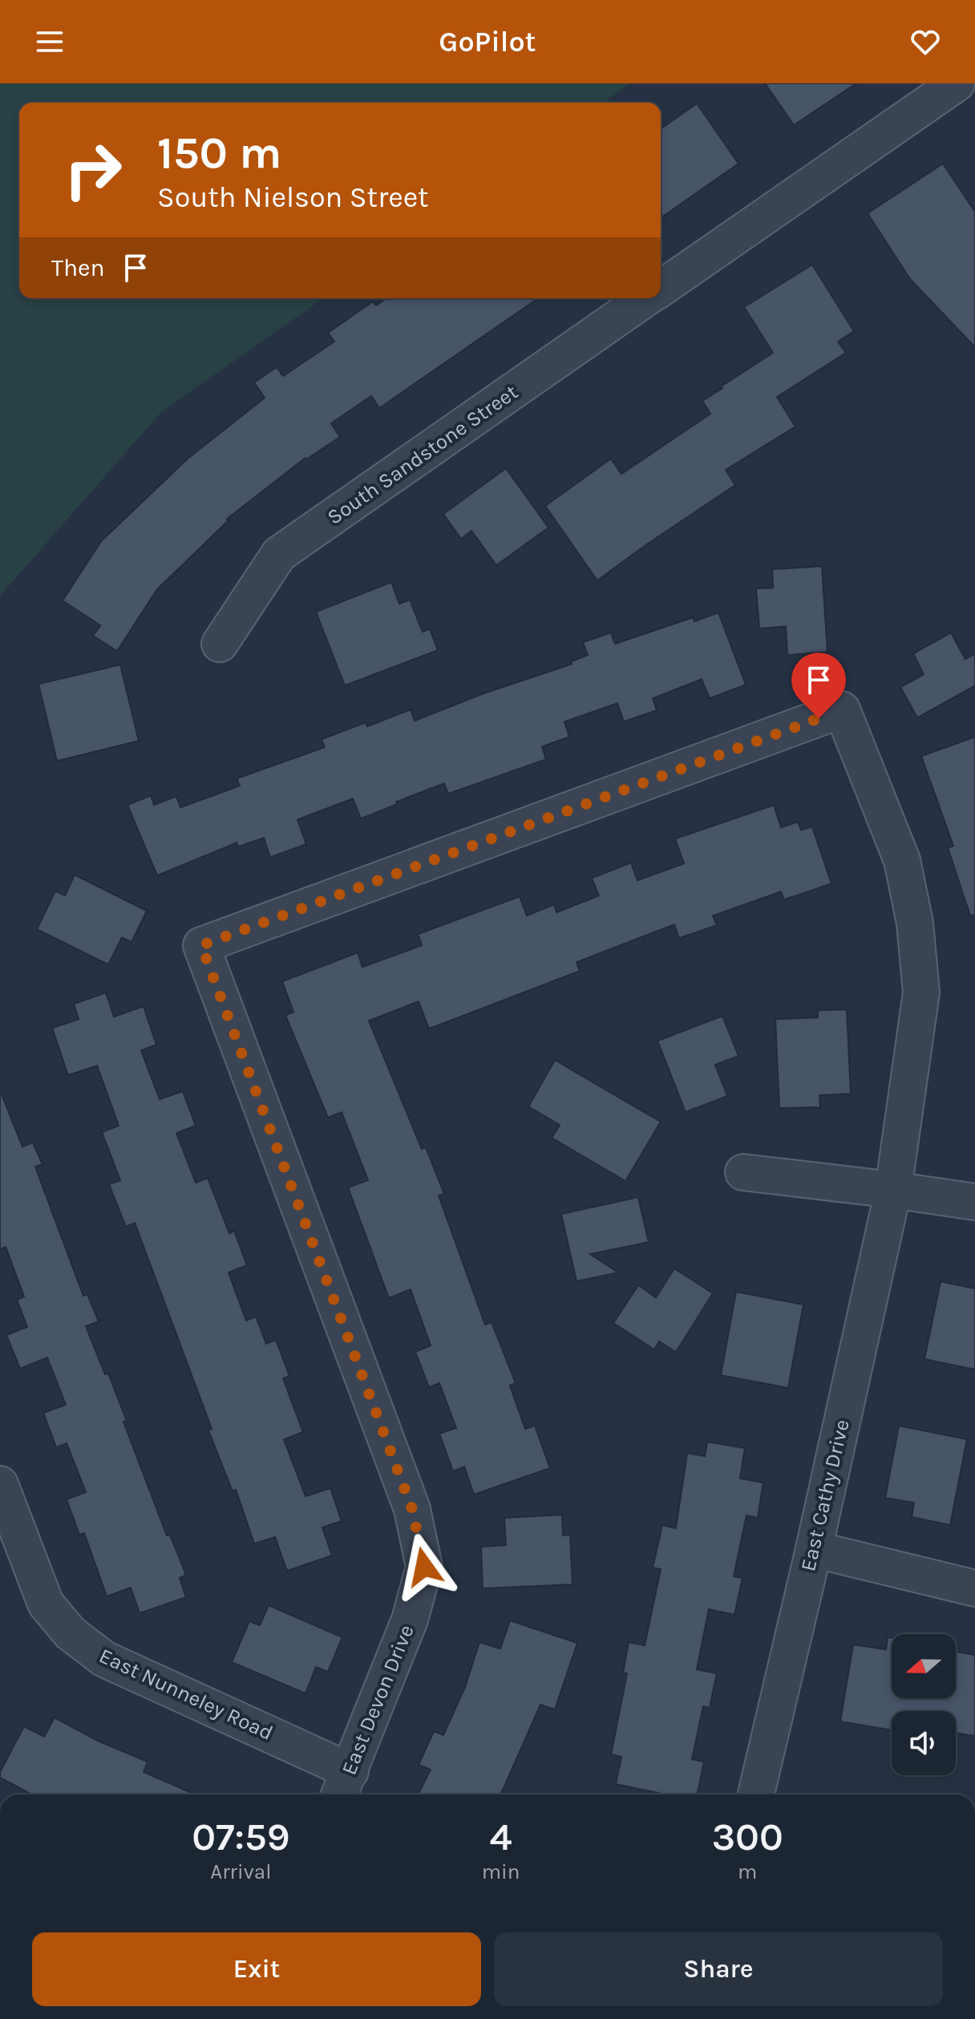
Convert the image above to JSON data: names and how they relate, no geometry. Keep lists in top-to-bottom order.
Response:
{
  "streets": {
    "street": [
      "South Sandstone Street",
      "East Cathy Drive",
      "East Nunneley Road",
      "East Devon Drive"
    ]
  },
  "crossings": [
    ["East Cathy Drive", "East Devon Drive"],
    ["East Nunneley Road", "East Devon Drive"]
  ],
  "north": "left",
  "page": {
    "header": "GoPilot",
    "turn": ["150 m", "South Nielson Street"],
    "then": "Then",
    "eta": [
      "07:59",
      "Arrival",
      "4",
      "min",
      "300",
      "m"
    ],
    "buttons": ["Exit", "Share"]
  }
}
